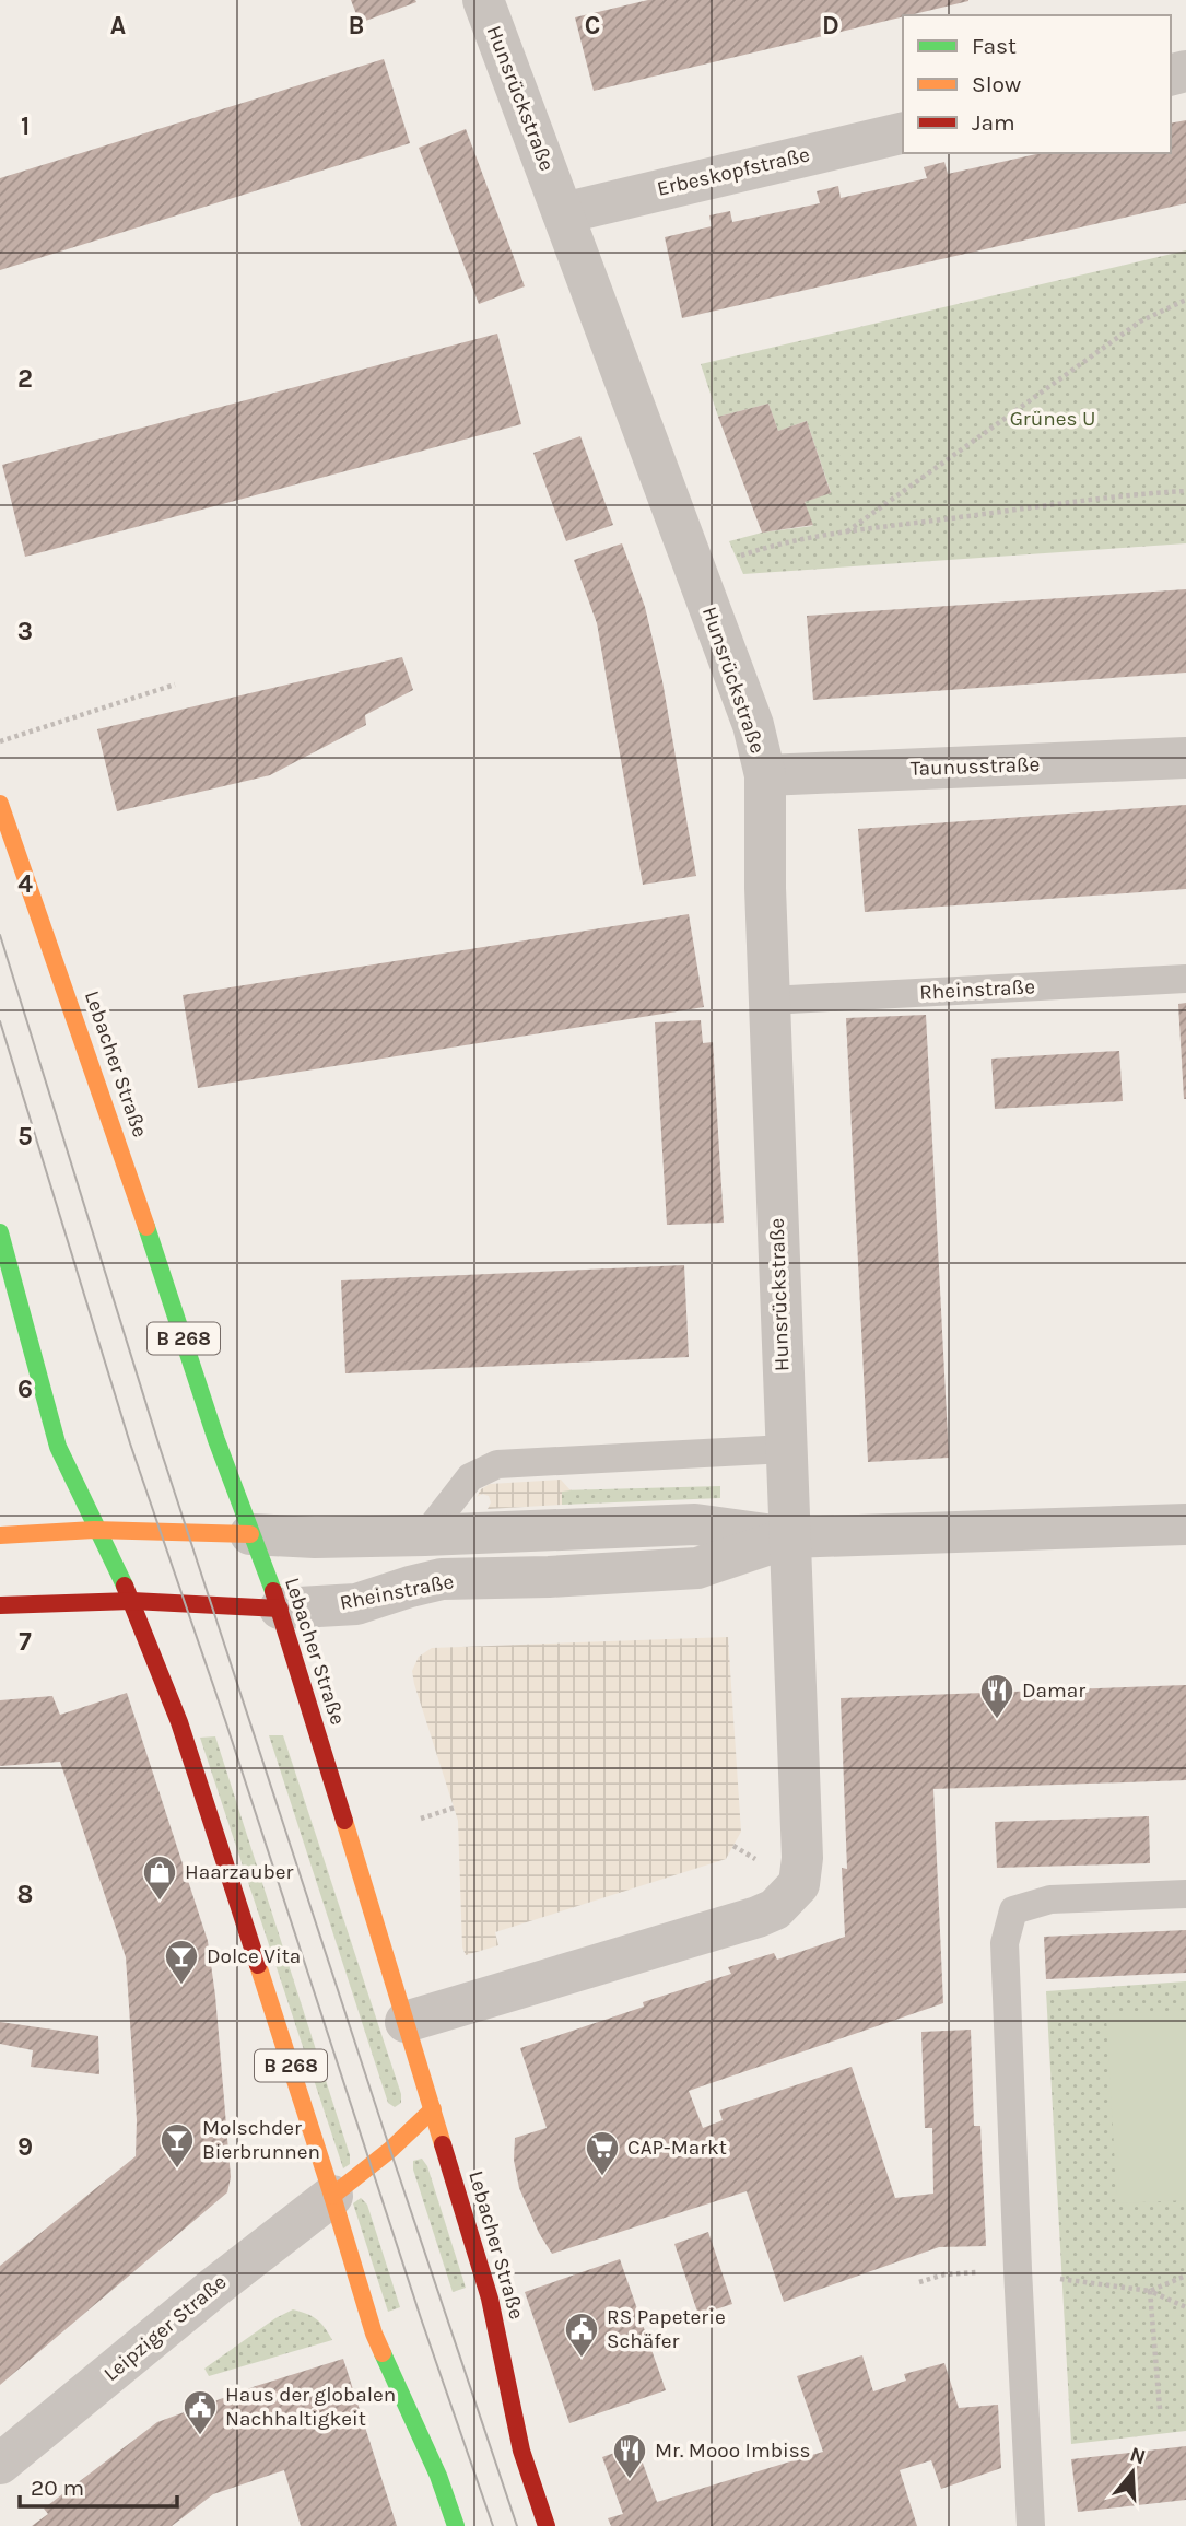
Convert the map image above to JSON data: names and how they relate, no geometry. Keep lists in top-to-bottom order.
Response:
{
  "streets": {
    "main road": ["Rheinstraße", "Lebacher Straße", "B 268"],
    "street": [
      "Hunsrückstraße",
      "Erbeskopfstraße",
      "Taunusstraße",
      "Leipziger Straße"
    ]
  },
  "crossings": [
    ["Hunsrückstraße", "Erbeskopfstraße"],
    ["Hunsrückstraße", "Taunusstraße"],
    ["Hunsrückstraße", "Rheinstraße"],
    ["Rheinstraße", "Lebacher Straße"],
    ["Rheinstraße", "B 268"],
    ["B 268", "Leipziger Straße"]
  ],
  "parks": ["Grünes U"],
  "places": {
    "restaurant": ["Damar", "Mr. Mooo Imbiss"],
    "shop": ["Haarzauber"],
    "bar": ["Dolce Vita", "Molschder Bierbrunnen"],
    "supermarket": ["CAP-Markt"],
    "public building": ["RS Papeterie Schäfer", "Haus der globalen Nachhaltigkeit"]
  },
  "legend": ["Fast", "Slow", "Jam"],
  "scale_bar": "20 m",
  "north": "top",
  "grid": {
    "columns": [
      "A",
      "B",
      "C",
      "D"
    ],
    "rows": [
      "1",
      "2",
      "3",
      "4",
      "5",
      "6",
      "7",
      "8",
      "9"
    ]
  }
}
